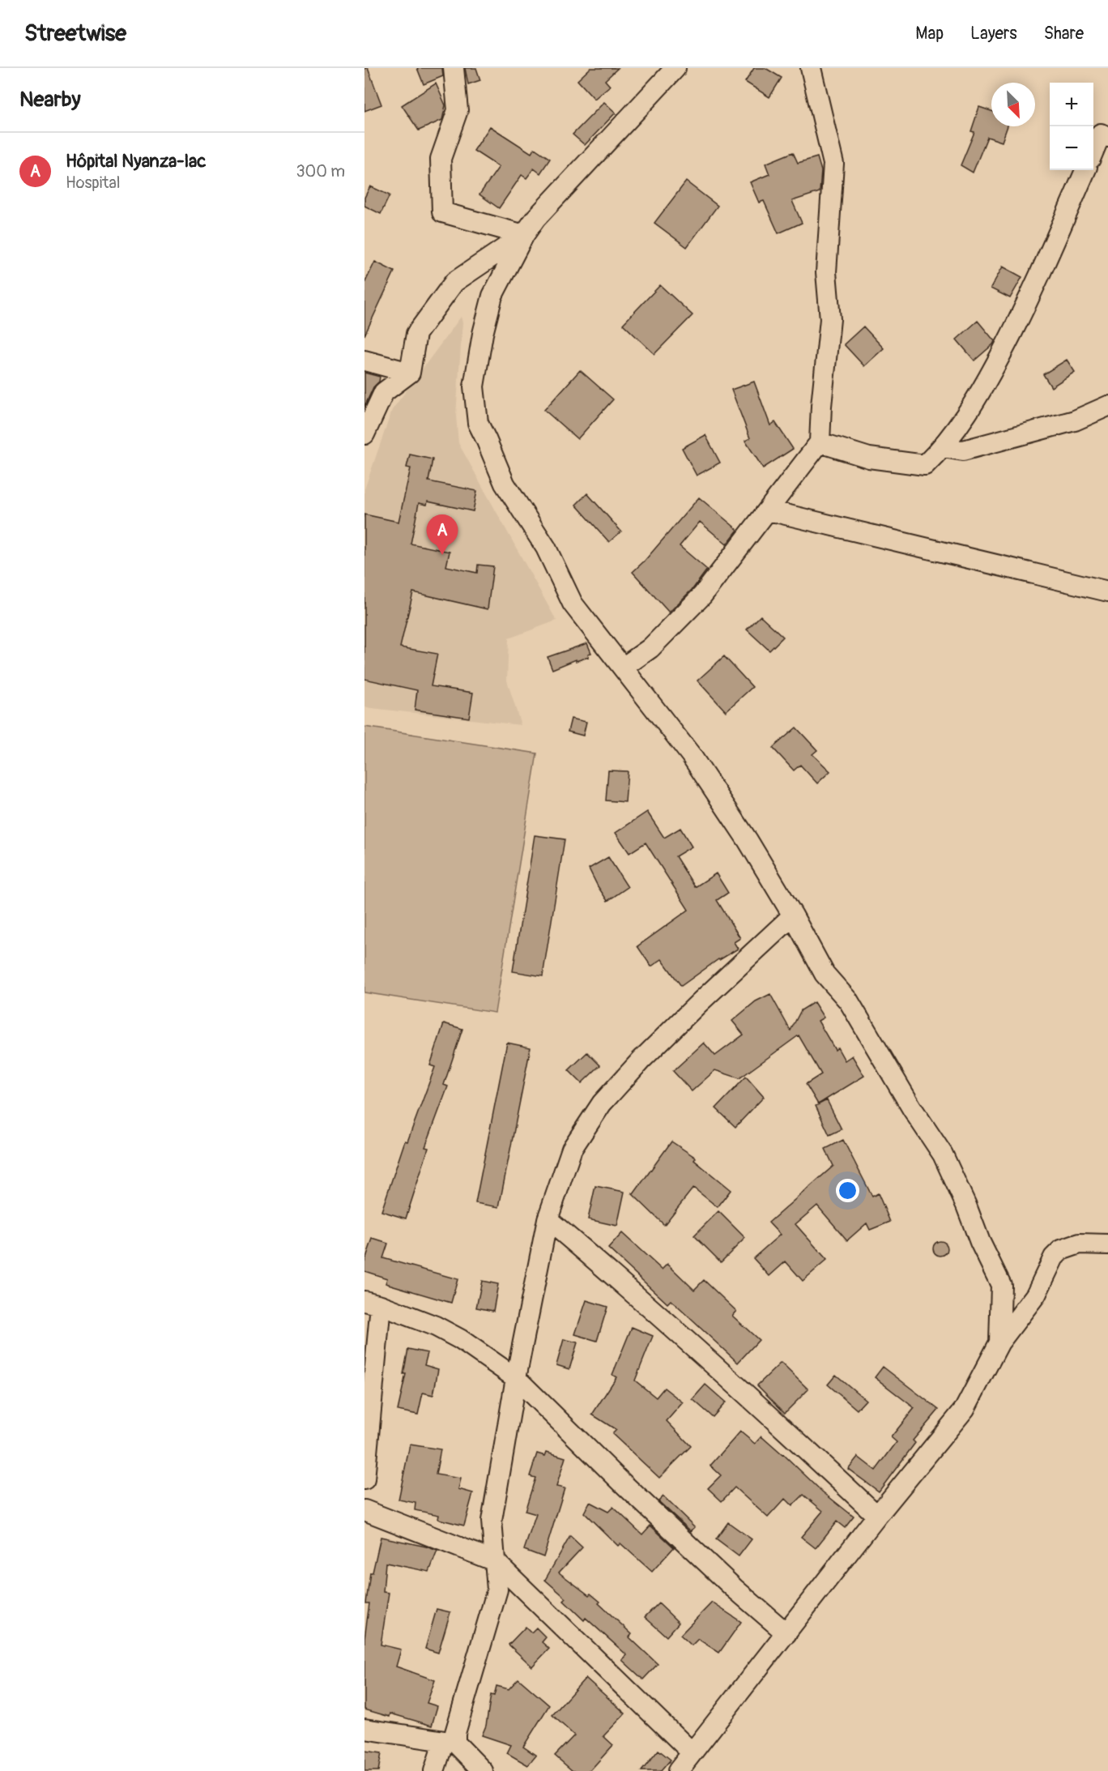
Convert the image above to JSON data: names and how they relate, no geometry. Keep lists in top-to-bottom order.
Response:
{
  "north": "bottom right",
  "page": {
    "header": "Streetwise",
    "nav": ["Map", "Layers", "Share"],
    "heading": "Nearby",
    "map_buttons": ["+", "−"],
    "list": [
      {
        "mark": "A",
        "name": "Hôpital Nyanza-lac",
        "note": "Hospital",
        "value": "300 m"
      }
    ],
    "pins": "A"
  }
}
